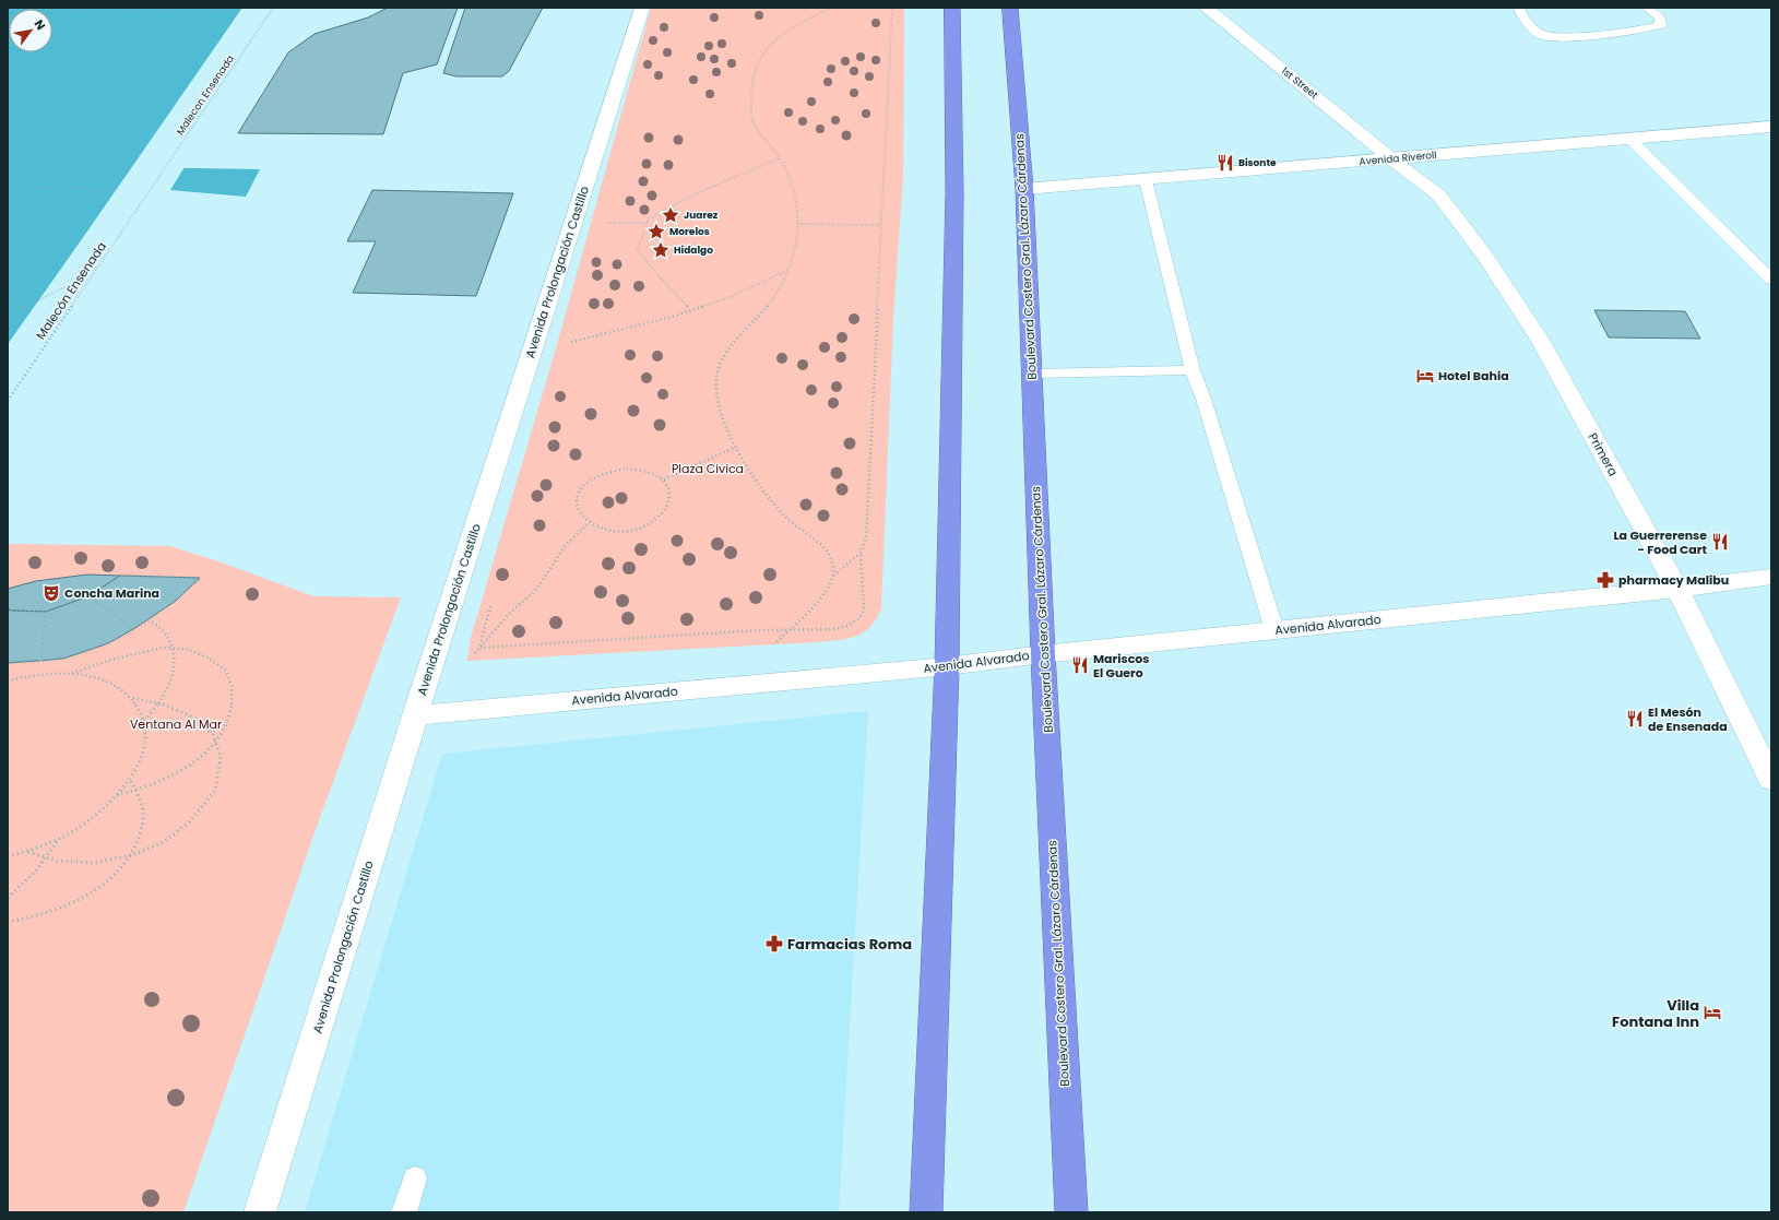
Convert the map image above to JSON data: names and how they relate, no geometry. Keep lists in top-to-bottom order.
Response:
{
  "streets": {
    "highway": ["Boulevard Costero Gral. Lázaro Cárdenas"],
    "street": [
      "1st Street",
      "Avenida Riveroll",
      "Avenida Prolongación Castillo",
      "Primera",
      "Avenida Alvarado"
    ],
    "path": ["Malecon Ensenada", "Malecón Ensenada"]
  },
  "crossings": [
    ["1st Street", "Avenida Riveroll"],
    ["1st Street", "Primera"],
    ["Malecon Ensenada", "Malecón Ensenada"],
    ["Avenida Riveroll", "Boulevard Costero Gral. Lázaro Cárdenas"],
    ["Avenida Riveroll", "Primera"],
    ["Boulevard Costero Gral. Lázaro Cárdenas", "Avenida Alvarado"],
    ["Avenida Prolongación Castillo", "Avenida Alvarado"],
    ["Primera", "Avenida Alvarado"]
  ],
  "parks": ["Plaza Civica", "Ventana Al Mar"],
  "places": {
    "restaurant": [
      "Bisonte",
      "La Guerrerense - Food Cart",
      "Mariscos El Guero",
      "El Mesón de Ensenada"
    ],
    "place": ["Juarez", "Morelos", "Hidalgo"],
    "hotel": ["Hotel Bahia", "Villa Fontana Inn"],
    "pharmacy": ["pharmacy Malibu", "Farmacias Roma"],
    "theatre": ["Concha Marina"]
  },
  "north": "top right"
}
